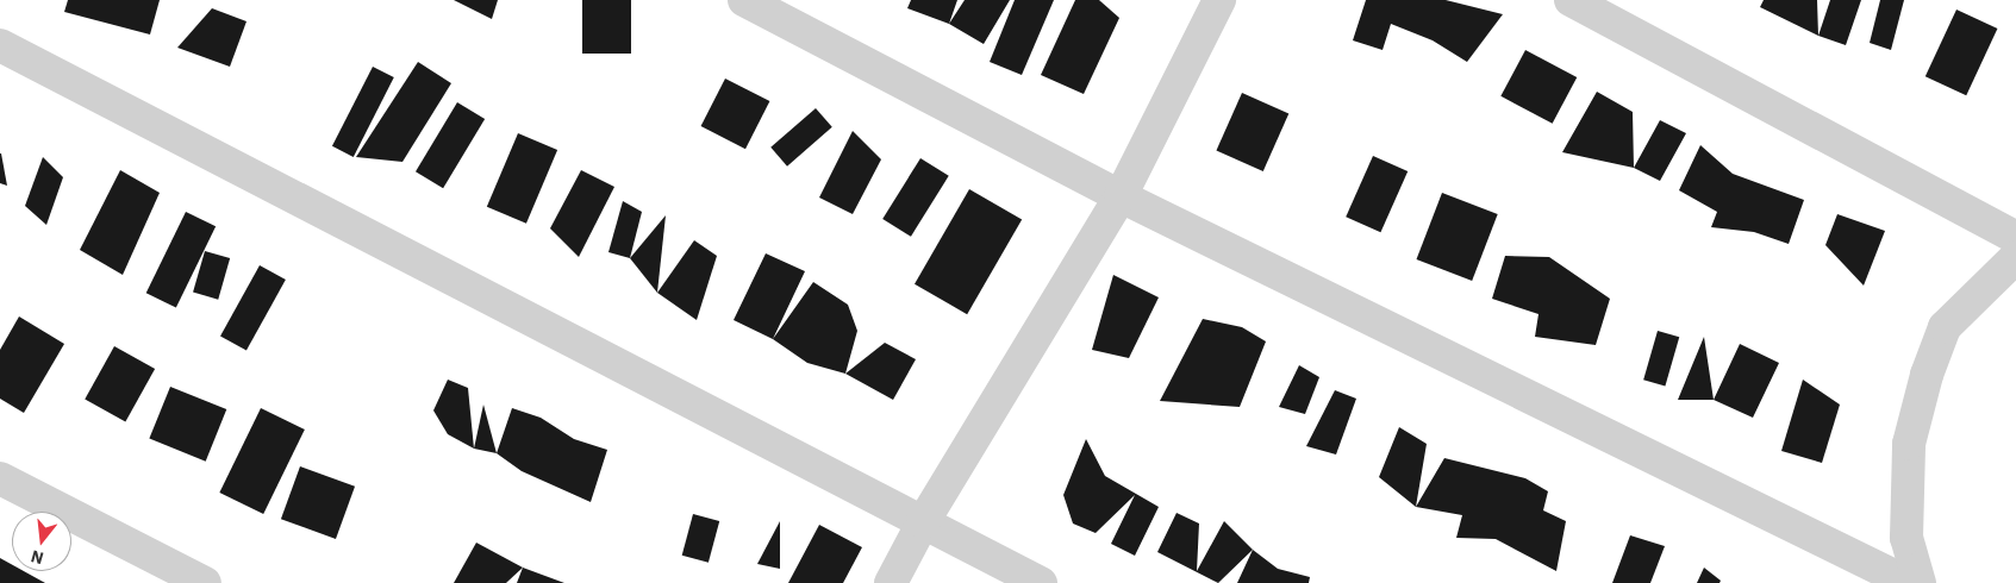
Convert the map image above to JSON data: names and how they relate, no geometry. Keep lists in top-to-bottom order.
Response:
{
  "north": "bottom"
}
